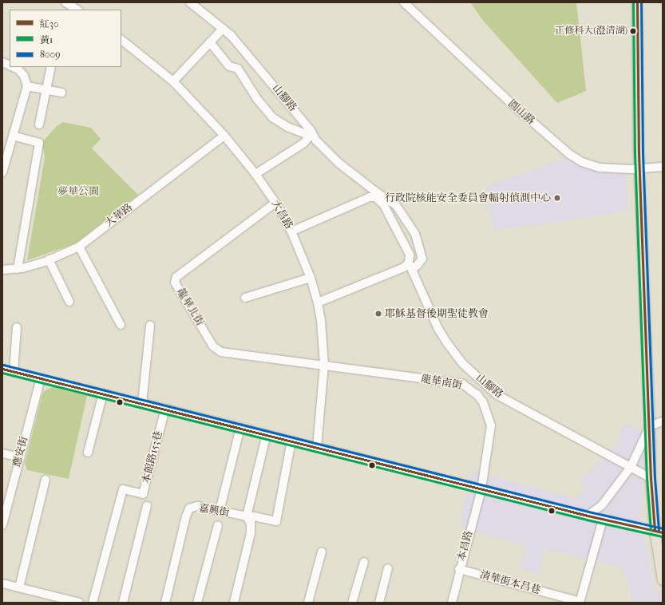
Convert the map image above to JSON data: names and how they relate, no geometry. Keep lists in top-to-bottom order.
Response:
{
  "streets": {
    "street": [
      "山腳路",
      "圓山路",
      "大昌路",
      "大華路",
      "龍華北街",
      "龍華南街",
      "應安街",
      "本館路153巷",
      "嘉興街",
      "本昌路",
      "清華街本昌巷"
    ]
  },
  "crossings": [
    ["大昌路", "大華路"],
    ["大昌路", "龍華北街"],
    ["大昌路", "龍華南街"],
    ["龍華北街", "龍華南街"],
    ["龍華南街", "本昌路"],
    ["本昌路", "清華街本昌巷"]
  ],
  "parks": ["夢華公園"],
  "places": ["正修科大(澄清湖)", "行政院核能安全委員會輻射偵測中心", "耶穌基督後期聖徒教會"],
  "lines": ["transit line 紅30", "transit line 黃1", "transit line 8009"],
  "legend": ["紅30", "黃1", "8009"]
}
